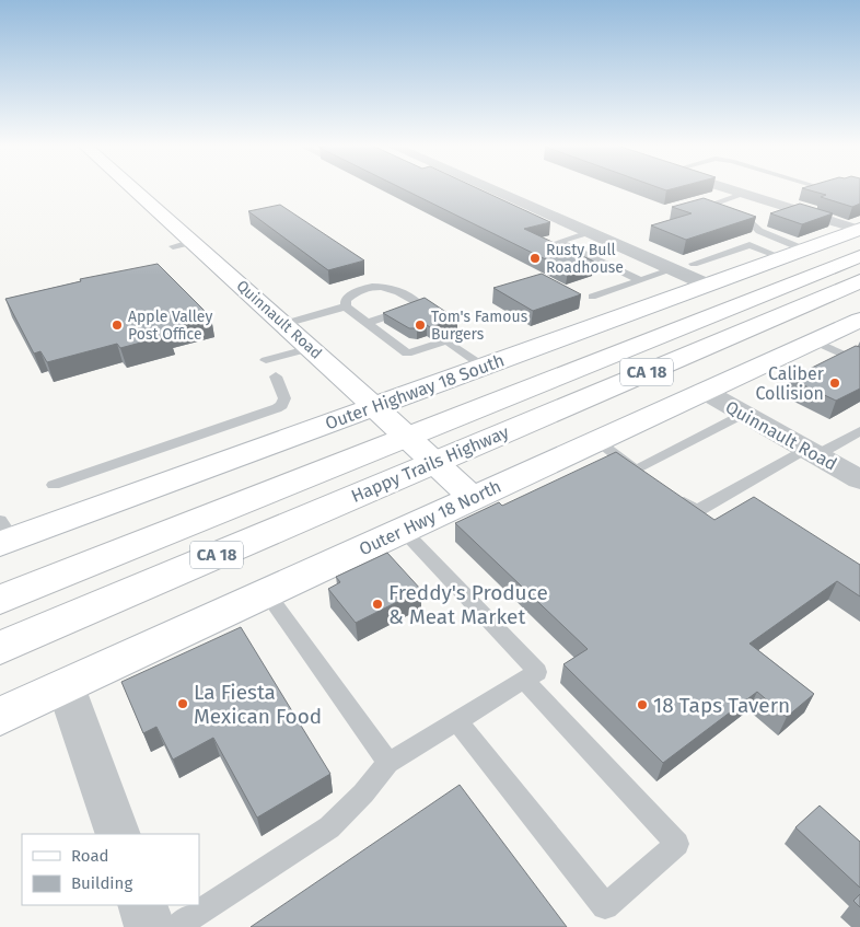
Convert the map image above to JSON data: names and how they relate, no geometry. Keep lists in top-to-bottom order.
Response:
{
  "streets": {
    "street": [
      "Quinnault Road",
      "CA 18",
      "Outer Highway 18 South",
      "Happy Trails Highway",
      "Outer Hwy 18 North"
    ]
  },
  "crossings": [
    ["Quinnault Road", "Outer Highway 18 South"],
    ["Quinnault Road", "Happy Trails Highway"],
    ["Quinnault Road", "Outer Hwy 18 North"]
  ],
  "places": [
    "Rusty Bull Roadhouse",
    "Apple Valley Post Office",
    "Tom's Famous Burgers",
    "Caliber Collision",
    "Freddy's Produce & Meat Market",
    "La Fiesta Mexican Food",
    "18 Taps Tavern"
  ],
  "legend": ["Road", "Building"]
}
